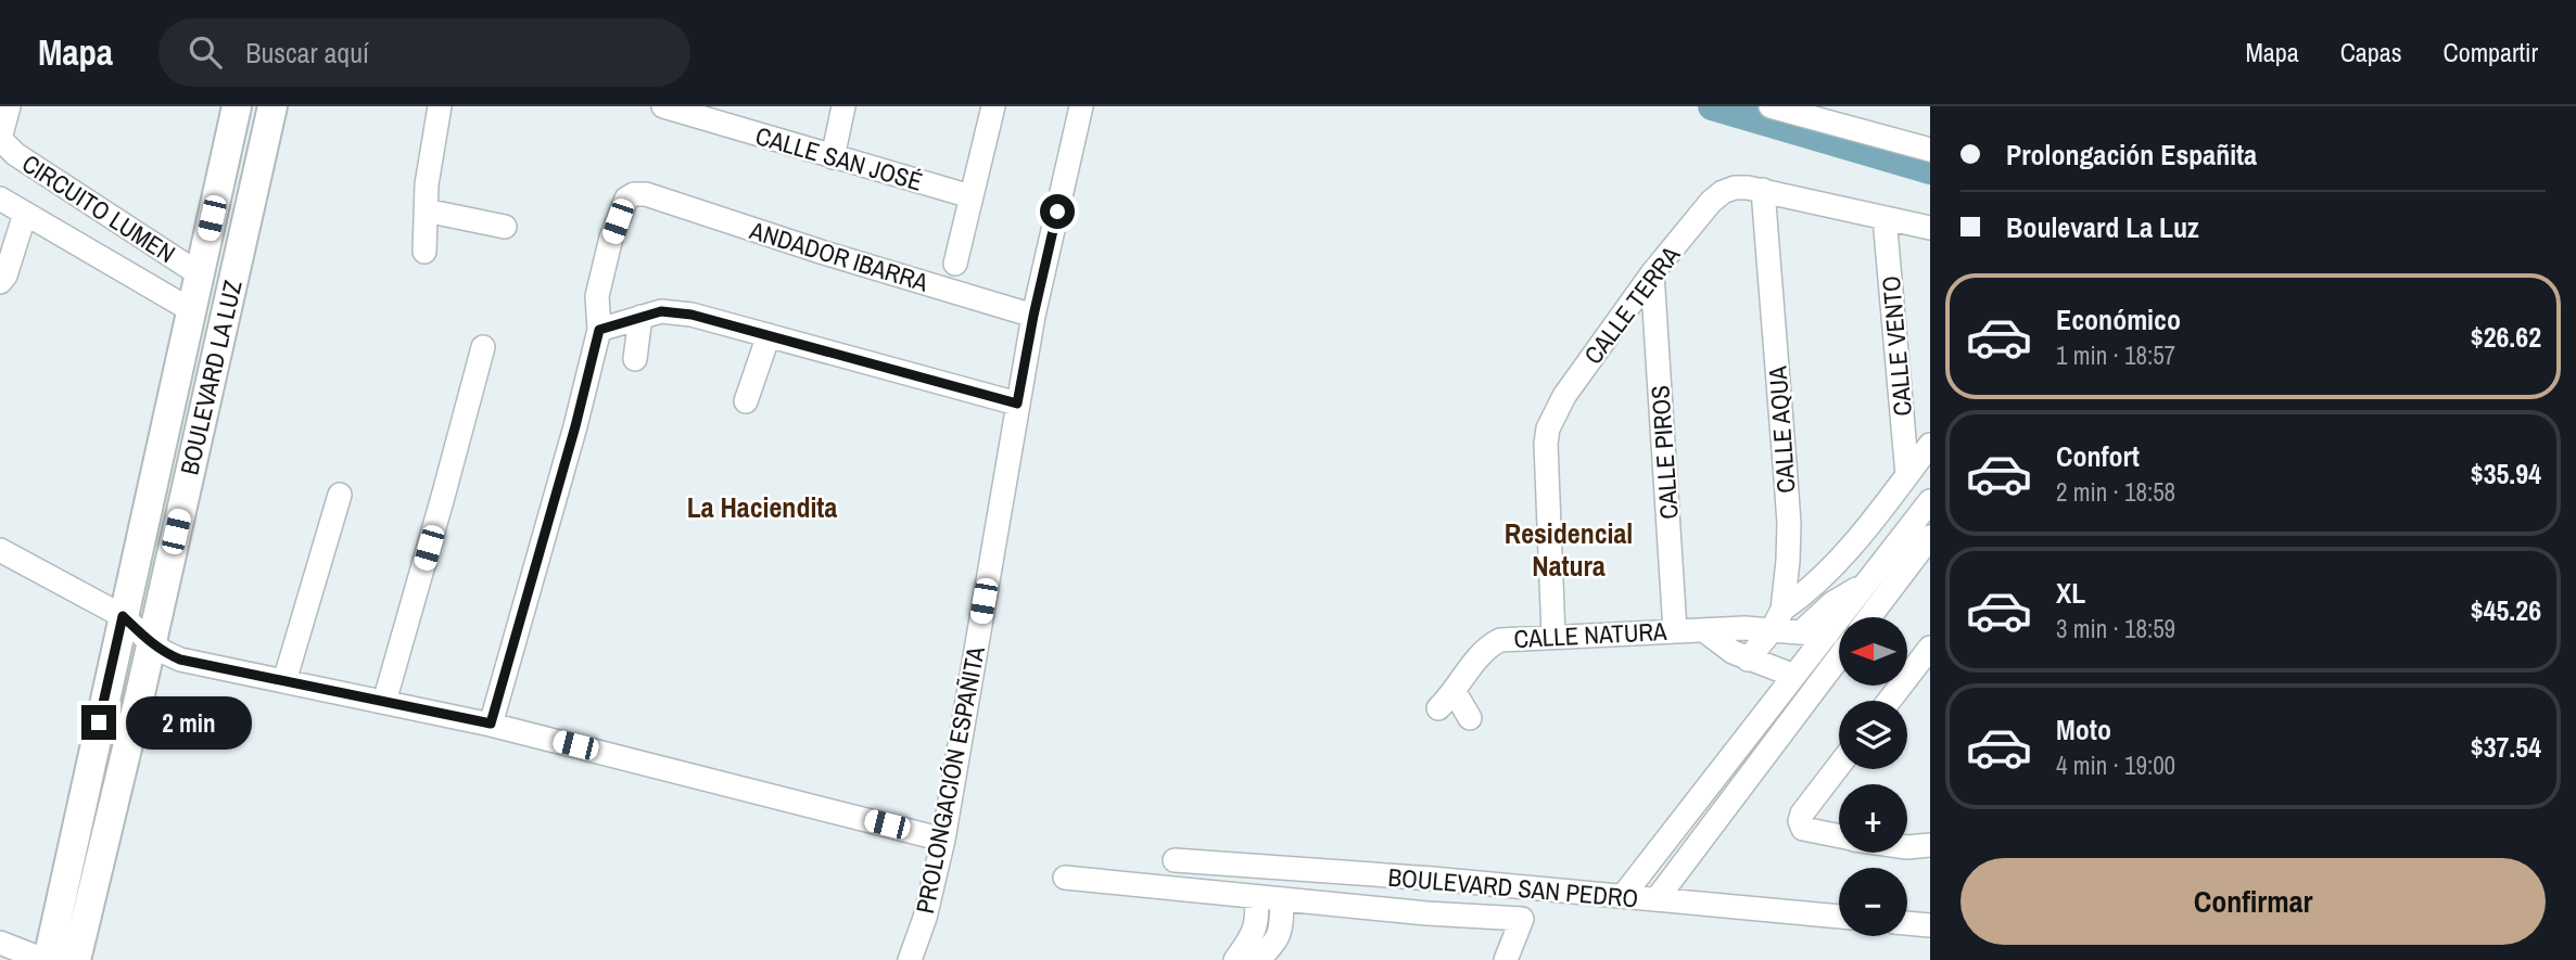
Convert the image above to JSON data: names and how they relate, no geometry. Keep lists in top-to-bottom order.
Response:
{
  "streets": {
    "main road": ["BOULEVARD LA LUZ"],
    "street": [
      "CALLE SAN JOSÉ",
      "CIRCUITO LUMEN",
      "ANDADOR IBARRA",
      "CALLE TERRA",
      "CALLE VENTO",
      "CALLE AQUA",
      "CALLE PIROS",
      "CALLE NATURA",
      "PROLONGACIÓN ESPAÑITA",
      "BOULEVARD SAN PEDRO"
    ]
  },
  "crossings": [
    ["CIRCUITO LUMEN", "BOULEVARD LA LUZ"],
    ["ANDADOR IBARRA", "PROLONGACIÓN ESPAÑITA"],
    ["CALLE TERRA", "CALLE VENTO"],
    ["CALLE TERRA", "CALLE AQUA"],
    ["CALLE TERRA", "CALLE PIROS"],
    ["CALLE TERRA", "CALLE NATURA"],
    ["CALLE AQUA", "CALLE NATURA"],
    ["CALLE PIROS", "CALLE NATURA"]
  ],
  "districts": ["La Haciendita", "Residencial Natura"],
  "north": "left",
  "page": {
    "header": "Mapa",
    "search": "Buscar aquí",
    "nav": ["Mapa", "Capas", "Compartir"],
    "banner": ["Prolongación Españita", "Boulevard La Luz"],
    "list": [
      {
        "name": "Económico",
        "note": "1 min · 18:57",
        "value": "$26.62"
      },
      {
        "name": "Confort",
        "note": "2 min · 18:58",
        "value": "$35.94"
      },
      {
        "name": "XL",
        "note": "3 min · 18:59",
        "value": "$45.26"
      },
      {
        "name": "Moto",
        "note": "4 min · 19:00",
        "value": "$37.54"
      }
    ],
    "map_buttons": ["+", "−"],
    "bubble": "2 min",
    "buttons": "Confirmar"
  }
}
